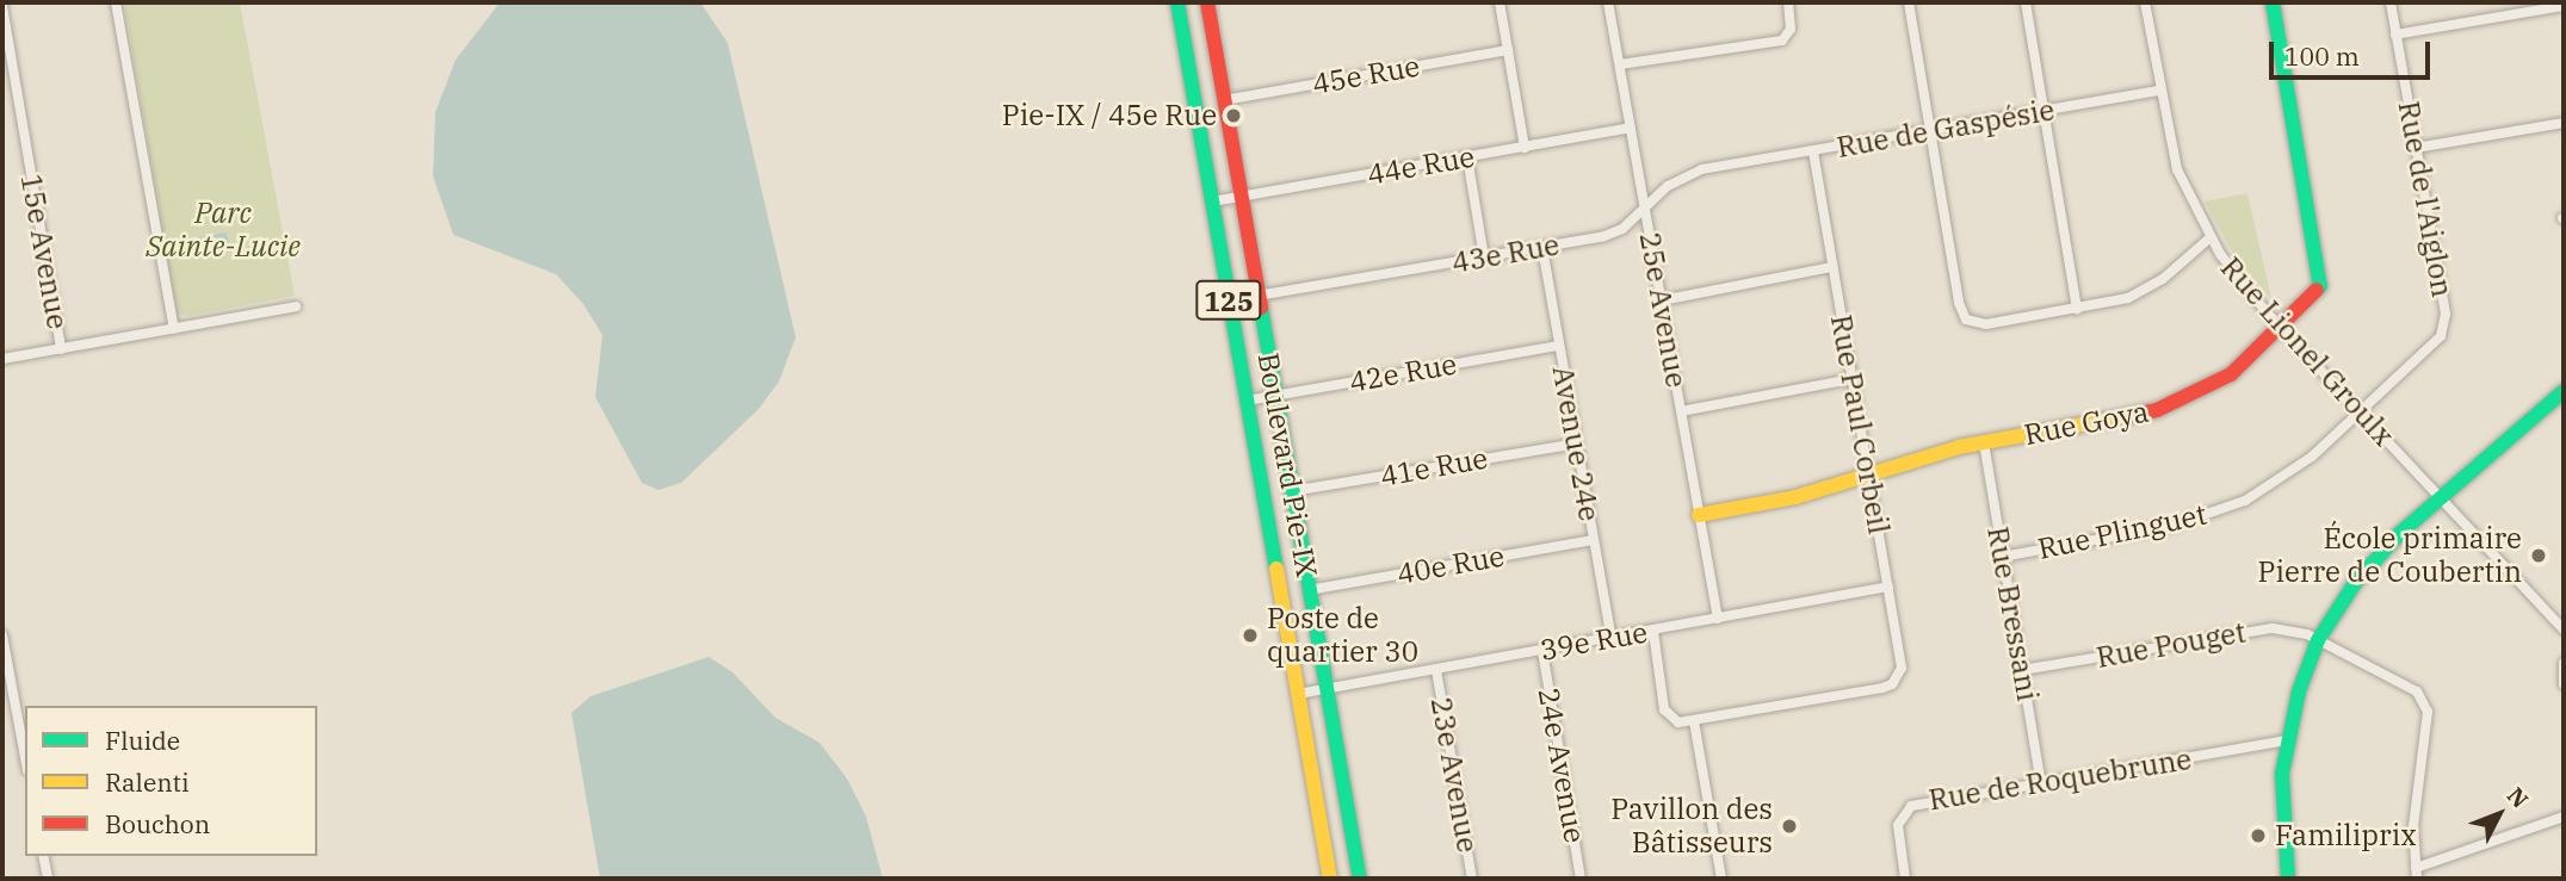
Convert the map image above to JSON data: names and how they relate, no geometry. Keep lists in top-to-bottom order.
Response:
{
  "streets": {
    "main road": ["125", "Rue Goya", "Boulevard Pie-IX"],
    "street": [
      "45e Rue",
      "Rue de Gaspésie",
      "44e Rue",
      "Rue de l'Aiglon",
      "15e Avenue",
      "43e Rue",
      "25e Avenue",
      "Rue Lionel Groulx",
      "42e Rue",
      "Rue Paul Corbeil",
      "Avenue 24e",
      "41e Rue",
      "Rue Plinguet",
      "40e Rue",
      "Rue Bressani",
      "39e Rue",
      "Rue Pouget",
      "24e Avenue",
      "23e Avenue",
      "Rue de Roquebrune"
    ]
  },
  "crossings": [
    ["45e Rue", "Boulevard Pie-IX"],
    ["Rue de Gaspésie", "43e Rue"],
    ["Rue de Gaspésie", "Rue Lionel Groulx"],
    ["Rue de Gaspésie", "Rue Paul Corbeil"],
    ["44e Rue", "25e Avenue"],
    ["44e Rue", "Boulevard Pie-IX"],
    ["Rue de l'Aiglon", "Rue Lionel Groulx"],
    ["Rue de l'Aiglon", "Rue Plinguet"],
    ["43e Rue", "25e Avenue"],
    ["43e Rue", "Avenue 24e"],
    ["43e Rue", "Boulevard Pie-IX"],
    ["25e Avenue", "39e Rue"],
    ["Rue Lionel Groulx", "Rue Goya"],
    ["Rue Lionel Groulx", "Rue Plinguet"],
    ["42e Rue", "Avenue 24e"],
    ["42e Rue", "Boulevard Pie-IX"],
    ["Rue Goya", "Rue Paul Corbeil"],
    ["Rue Goya", "Rue Bressani"],
    ["Rue Paul Corbeil", "39e Rue"],
    ["Avenue 24e", "41e Rue"],
    ["Avenue 24e", "40e Rue"],
    ["Avenue 24e", "39e Rue"],
    ["Boulevard Pie-IX", "41e Rue"],
    ["Boulevard Pie-IX", "40e Rue"],
    ["Boulevard Pie-IX", "39e Rue"],
    ["Rue Plinguet", "Rue Bressani"],
    ["Rue Bressani", "Rue Pouget"],
    ["Rue Bressani", "Rue de Roquebrune"],
    ["39e Rue", "24e Avenue"],
    ["39e Rue", "23e Avenue"]
  ],
  "parks": ["Parc Sainte-Lucie"],
  "places": [
    "Pie-IX / 45e Rue",
    "École primaire Pierre de Coubertin",
    "Poste de quartier 30",
    "Pavillon des Bâtisseurs",
    "Familiprix"
  ],
  "legend": ["Fluide", "Ralenti", "Bouchon"],
  "scale_bar": "100 m",
  "north": "top right"
}
